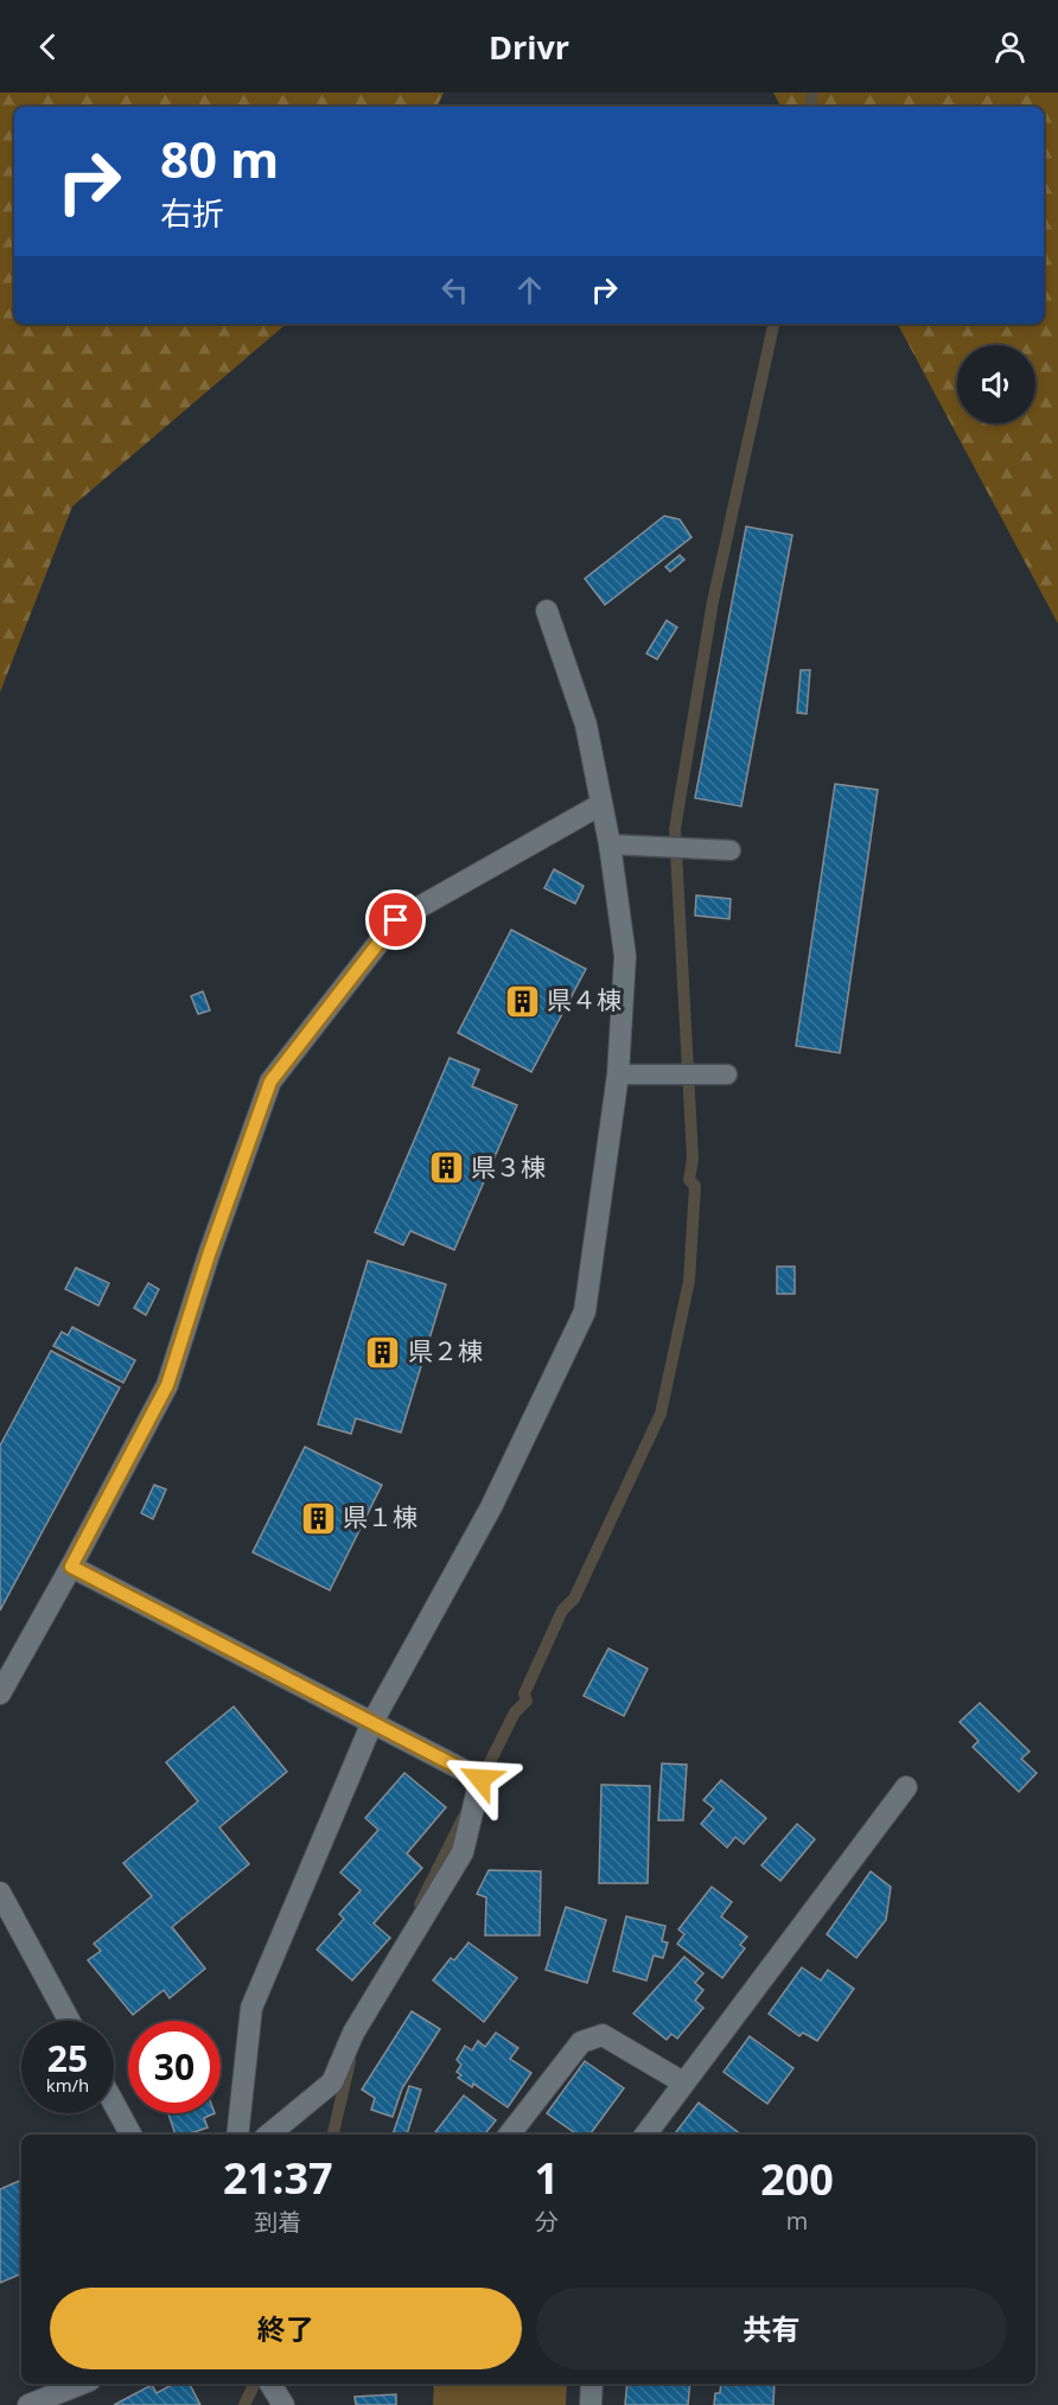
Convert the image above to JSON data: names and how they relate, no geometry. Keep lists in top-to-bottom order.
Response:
{
  "places": {
    "building": [
      "県４棟",
      "県３棟",
      "県２棟",
      "県１棟"
    ]
  },
  "page": {
    "header": "Drivr",
    "turn": ["80 m", "右折"],
    "speed": "25 km/h",
    "limit": "30",
    "eta": [
      "21:37",
      "到着",
      "1",
      "分",
      "200",
      "m"
    ],
    "buttons": ["終了", "共有"]
  }
}
